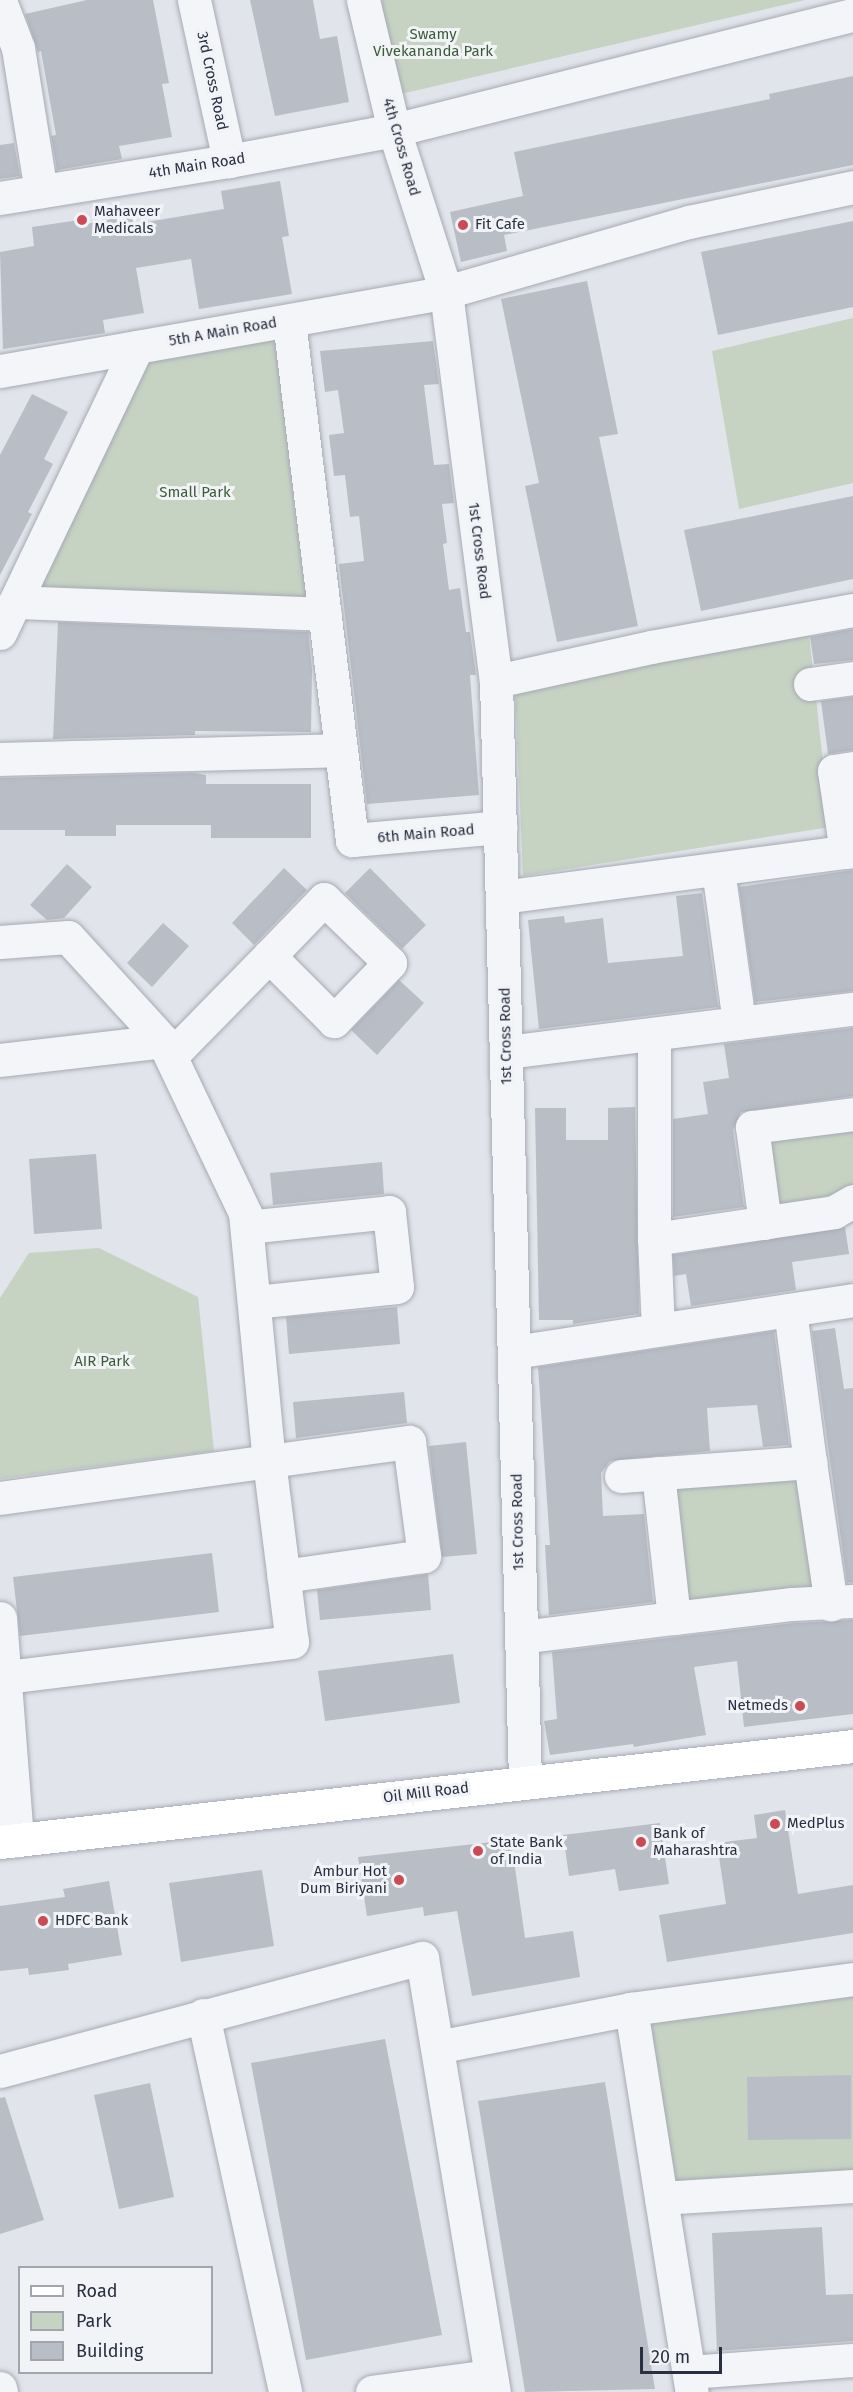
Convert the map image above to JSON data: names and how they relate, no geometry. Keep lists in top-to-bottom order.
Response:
{
  "streets": {
    "main road": ["Oil Mill Road"],
    "street": [
      "3rd Cross Road",
      "4th Cross Road",
      "4th Main Road",
      "5th A Main Road",
      "1st Cross Road",
      "6th Main Road"
    ]
  },
  "crossings": [
    ["3rd Cross Road", "4th Main Road"],
    ["4th Cross Road", "4th Main Road"],
    ["4th Cross Road", "5th A Main Road"],
    ["4th Cross Road", "1st Cross Road"],
    ["5th A Main Road", "1st Cross Road"],
    ["1st Cross Road", "6th Main Road"],
    ["1st Cross Road", "Oil Mill Road"]
  ],
  "parks": ["Swamy Vivekananda Park", "Small Park", "AIR Park"],
  "places": [
    "Mahaveer Medicals",
    "Fit Cafe",
    "Netmeds",
    "MedPlus",
    "Bank of Maharashtra",
    "State Bank of India",
    "Ambur Hot Dum Biriyani",
    "HDFC Bank"
  ],
  "legend": ["Road", "Park", "Building"],
  "scale_bar": "20 m"
}
